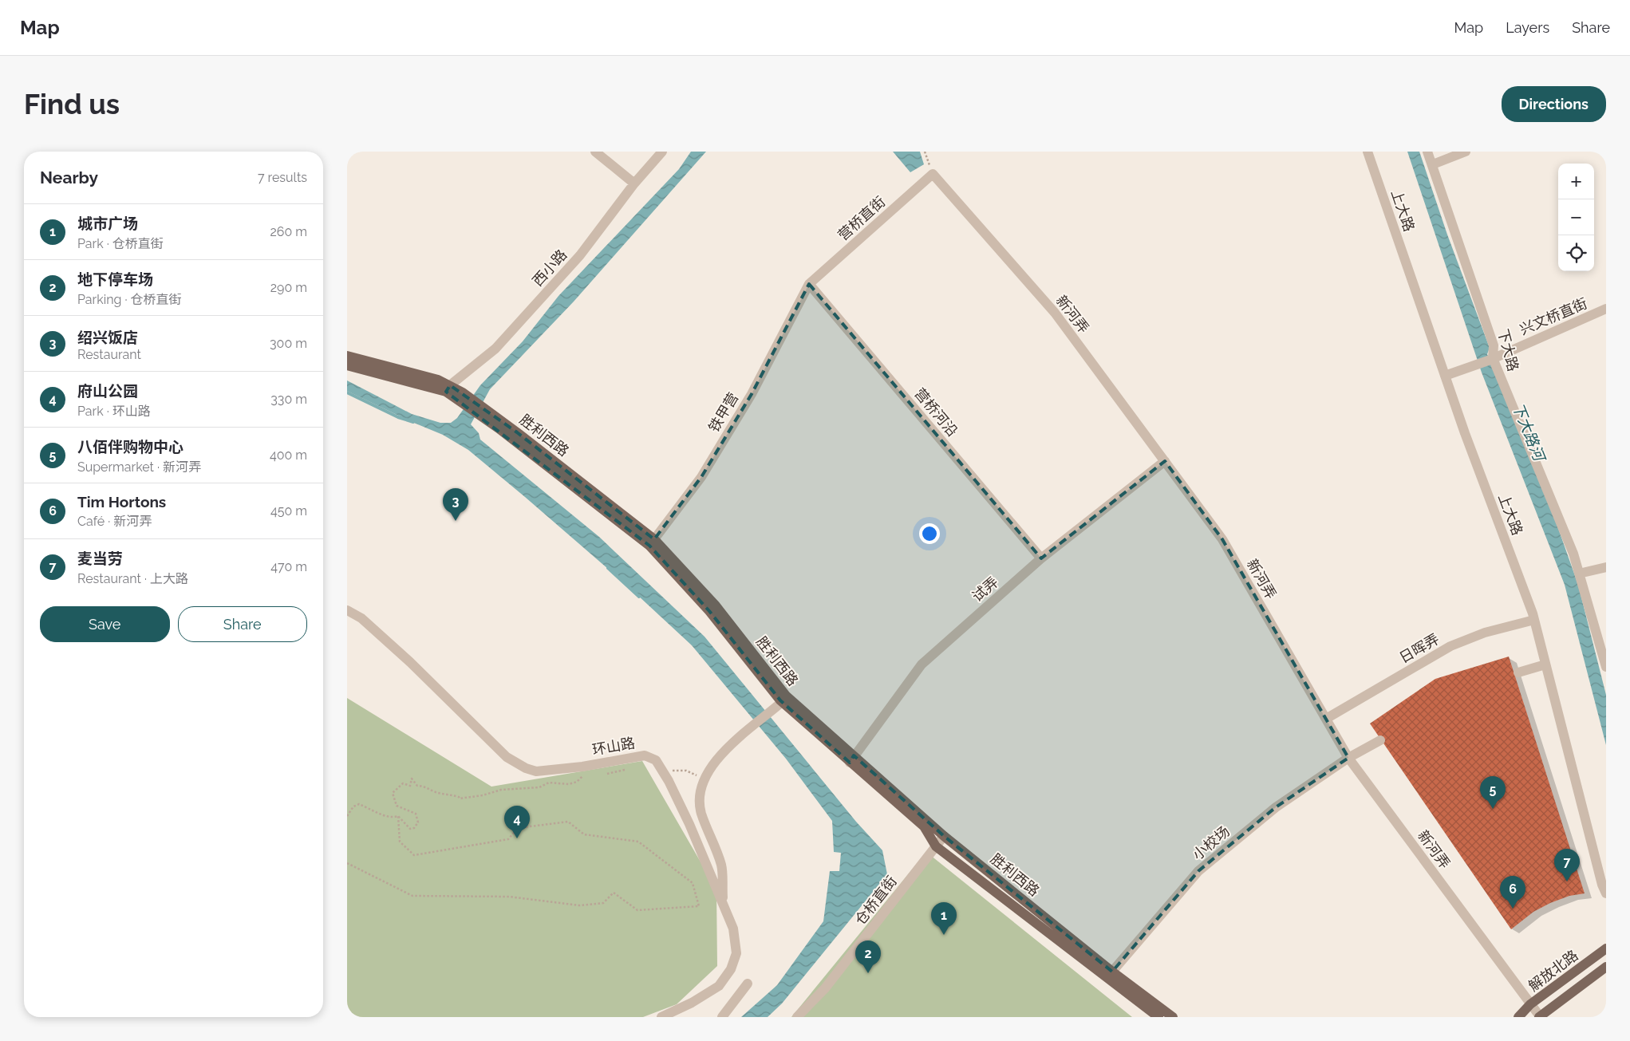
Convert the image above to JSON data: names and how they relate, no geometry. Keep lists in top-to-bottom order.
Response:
{
  "streets": {
    "main road": ["胜利西路", "解放北路"],
    "street": [
      "上大路",
      "营桥直街",
      "西小路",
      "新河弄",
      "兴文桥直街",
      "下大路",
      "铁甲营",
      "营桥河沿",
      "试弄",
      "日晖弄",
      "环山路",
      "小校场",
      "仓桥直街"
    ]
  },
  "crossings": [
    ["上大路", "兴文桥直街"],
    ["上大路", "日晖弄"],
    ["营桥直街", "新河弄"],
    ["营桥直街", "铁甲营"],
    ["营桥直街", "营桥河沿"],
    ["西小路", "胜利西路"],
    ["新河弄", "试弄"],
    ["新河弄", "日晖弄"],
    ["新河弄", "小校场"],
    ["新河弄", "解放北路"],
    ["兴文桥直街", "下大路"],
    ["铁甲营", "营桥河沿"],
    ["铁甲营", "胜利西路"],
    ["营桥河沿", "试弄"],
    ["胜利西路", "试弄"],
    ["胜利西路", "小校场"],
    ["胜利西路", "仓桥直街"]
  ],
  "water": ["下大路河"],
  "page": {
    "header": "Map",
    "nav": ["Map", "Layers", "Share"],
    "buttons": [
      "Directions",
      ["Save", "Share"]
    ],
    "title": "Find us",
    "heading": ["Nearby", "7 results"],
    "map_buttons": ["+", "−"],
    "list": [
      {
        "mark": "1",
        "name": "城市广场",
        "note": "Park · 仓桥直街",
        "value": "260 m"
      },
      {
        "mark": "2",
        "name": "地下停车场",
        "note": "Parking · 仓桥直街",
        "value": "290 m"
      },
      {
        "mark": "3",
        "name": "绍兴饭店",
        "note": "Restaurant",
        "value": "300 m"
      },
      {
        "mark": "4",
        "name": "府山公园",
        "note": "Park · 环山路",
        "value": "330 m"
      },
      {
        "mark": "5",
        "name": "八佰伴购物中心",
        "note": "Supermarket · 新河弄",
        "value": "400 m"
      },
      {
        "mark": "6",
        "name": "Tim Hortons",
        "note": "Café · 新河弄",
        "value": "450 m"
      },
      {
        "mark": "7",
        "name": "麦当劳",
        "note": "Restaurant · 上大路",
        "value": "470 m"
      }
    ],
    "pins": [
      "3",
      "5",
      "4",
      "7",
      "6",
      "1",
      "2"
    ]
  }
}
